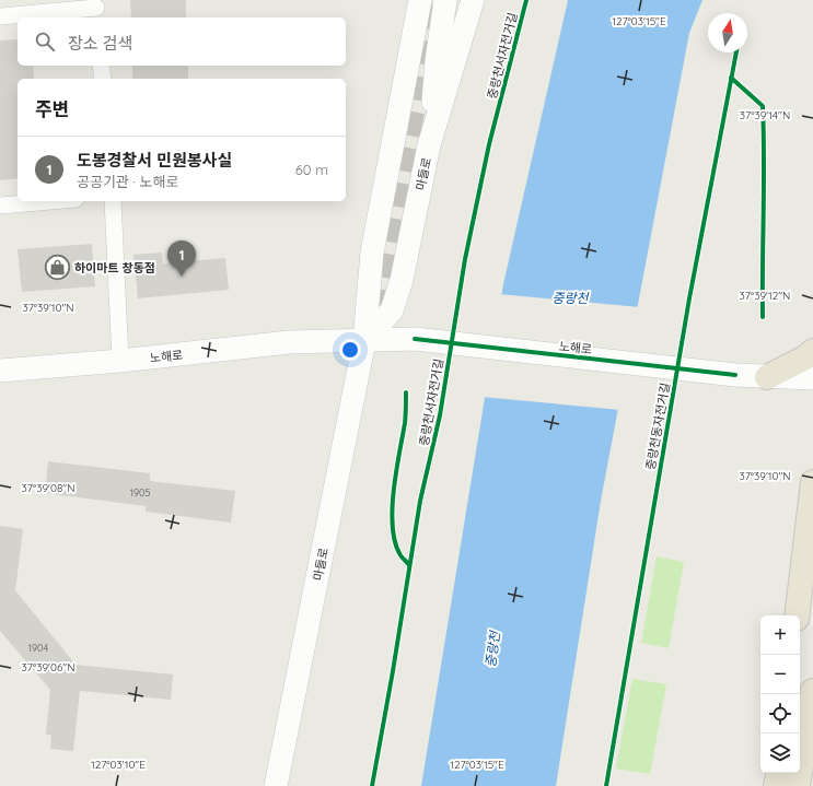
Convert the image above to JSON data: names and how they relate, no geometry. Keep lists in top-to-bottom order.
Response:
{
  "streets": {
    "main road": ["마들로", "노해로"],
    "cycle path": ["중랑천서자전거길", "중랑천동자전거길"]
  },
  "crossings": [
    ["마들로", "노해로"]
  ],
  "water": ["중랑천"],
  "places": {
    "shop": ["하이마트 창동점"]
  },
  "house_numbers": ["1905", "1904"],
  "north": "top",
  "page": {
    "search": "장소 검색",
    "heading": "주변",
    "list": [
      {
        "mark": "1",
        "name": "도봉경찰서 민원봉사실",
        "note": "공공기관 · 노해로",
        "value": "60 m"
      }
    ],
    "pins": "1",
    "map_buttons": ["+", "−"]
  },
  "coordinates": [
    "127°03'15\"E",
    "37°39'14\"N",
    "37°39'12\"N",
    "37°39'10\"N",
    "37°39'08\"N",
    "37°39'06\"N",
    "127°03'10\"E"
  ]
}
